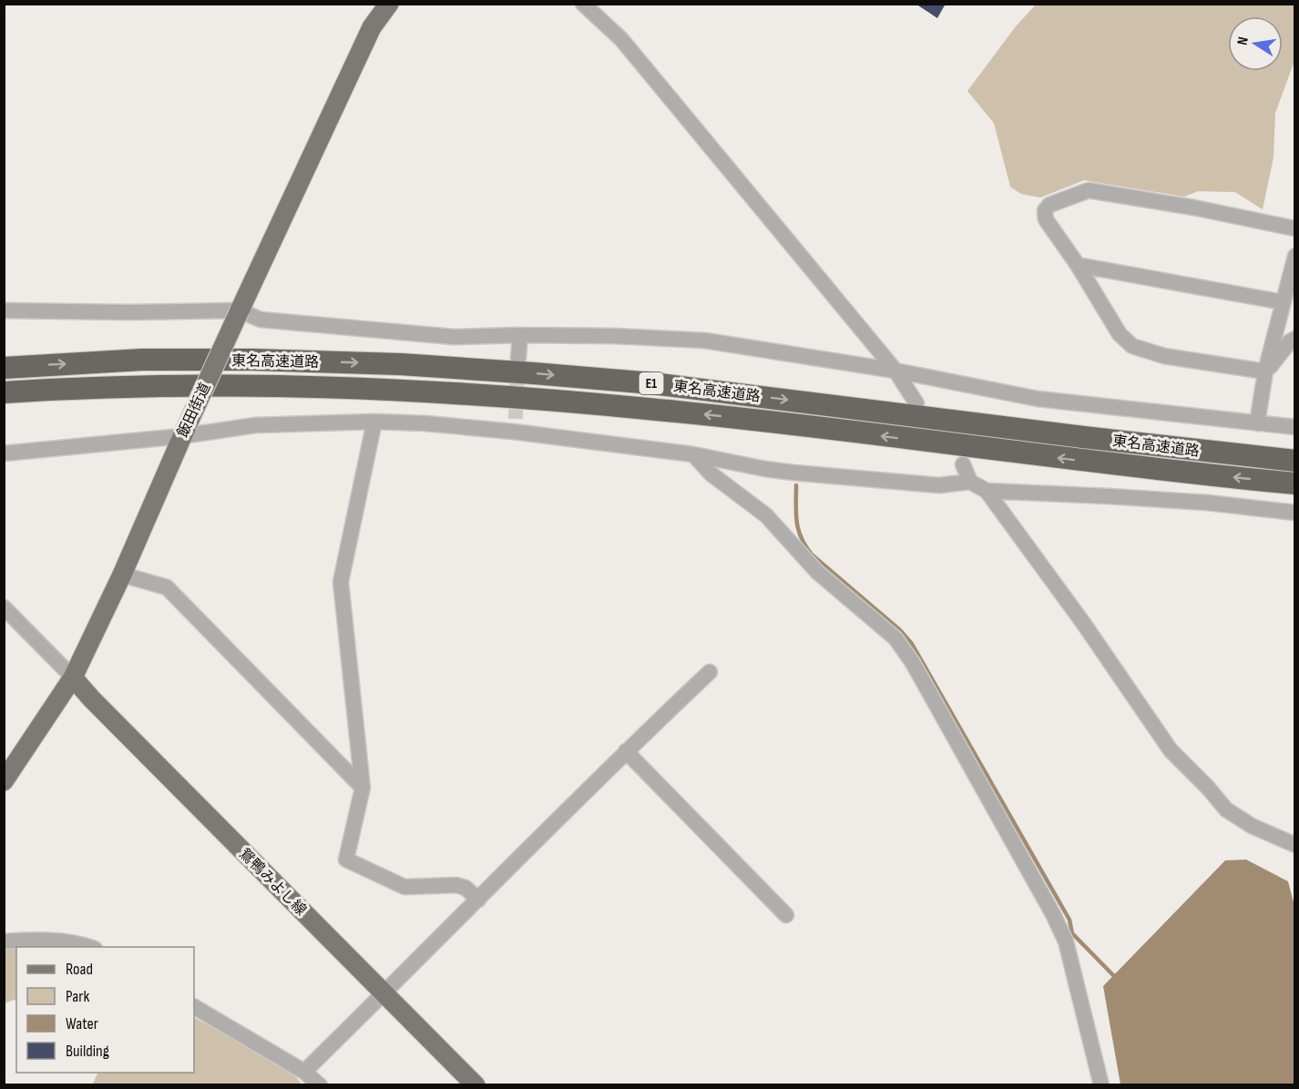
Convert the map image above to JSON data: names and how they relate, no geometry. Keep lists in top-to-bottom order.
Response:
{
  "streets": {
    "highway": ["東名高速道路", "E1"],
    "main road": ["飯田街道", "鴛鴨みよし線"]
  },
  "crossings": [
    ["飯田街道", "鴛鴨みよし線"]
  ],
  "legend": [
    "Road",
    "Park",
    "Water",
    "Building"
  ],
  "north": "left"
}
